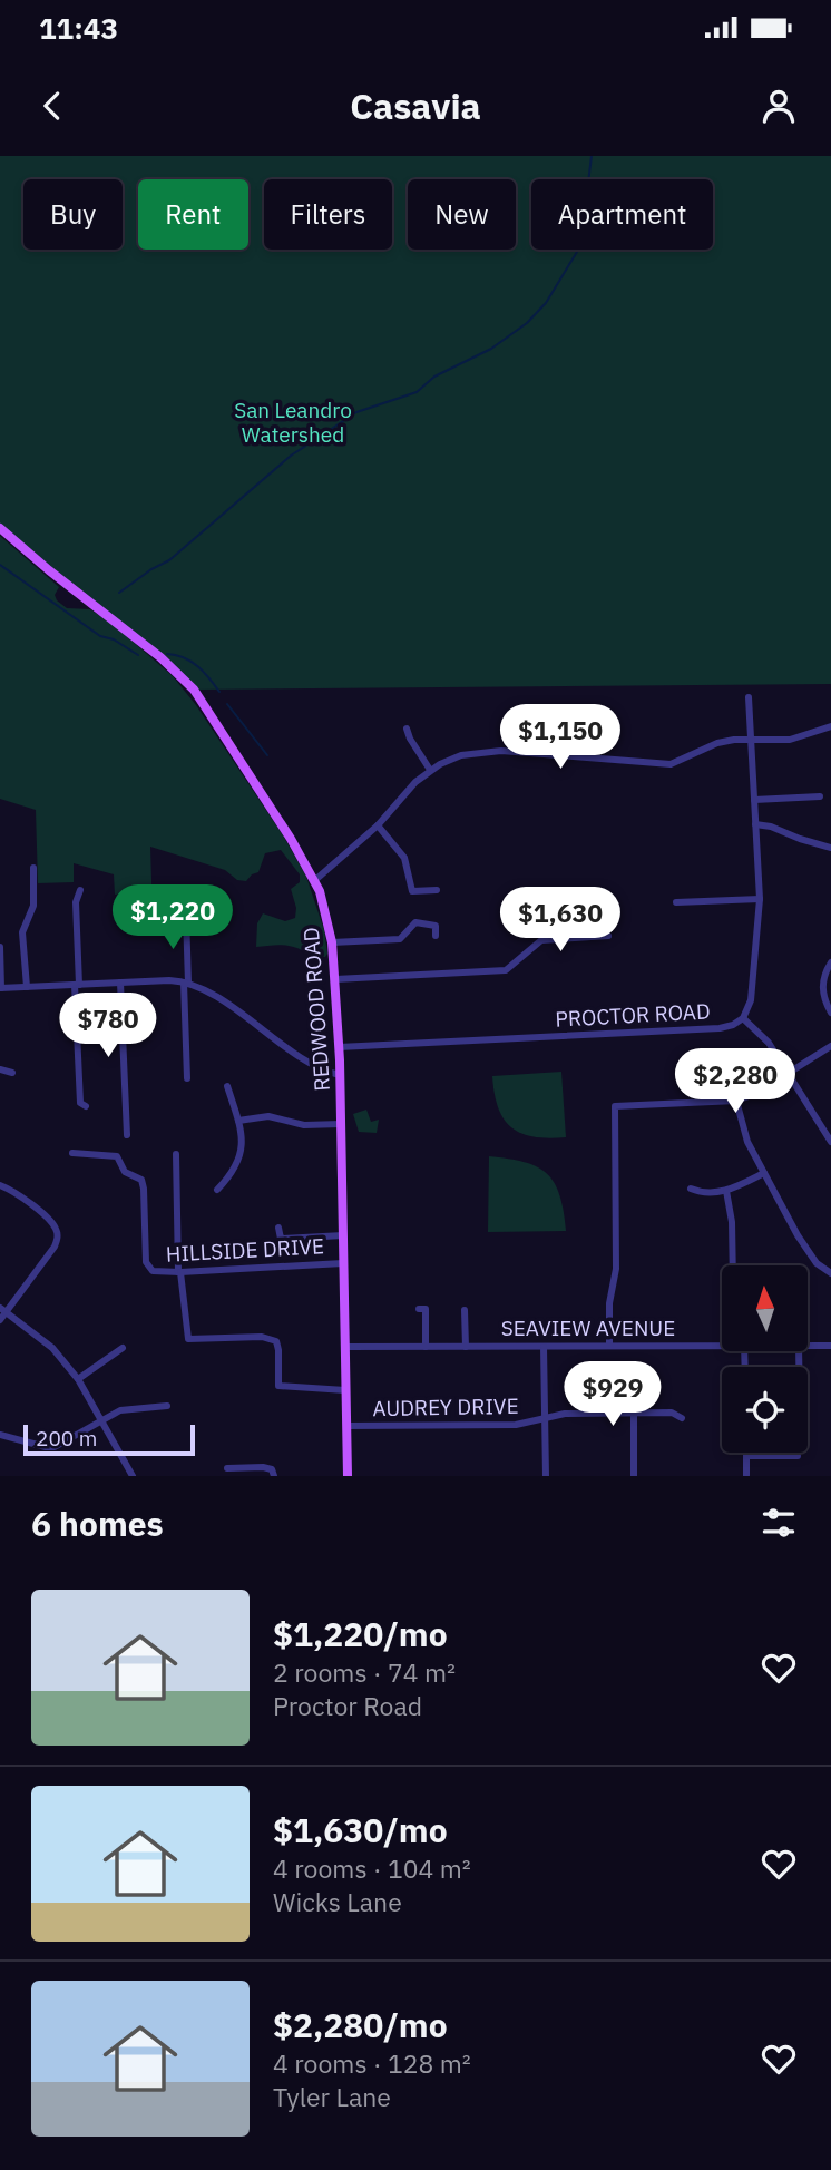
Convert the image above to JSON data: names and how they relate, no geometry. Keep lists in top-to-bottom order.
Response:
{
  "streets": {
    "main road": ["REDWOOD ROAD"],
    "street": [
      "PROCTOR ROAD",
      "HILLSIDE DRIVE",
      "SEAVIEW AVENUE",
      "AUDREY DRIVE"
    ]
  },
  "crossings": [
    ["REDWOOD ROAD", "PROCTOR ROAD"],
    ["REDWOOD ROAD", "HILLSIDE DRIVE"],
    ["REDWOOD ROAD", "SEAVIEW AVENUE"],
    ["REDWOOD ROAD", "AUDREY DRIVE"]
  ],
  "parks": ["San Leandro Watershed"],
  "scale_bar": "200 m",
  "north": "top",
  "page": {
    "status": "11:43",
    "header": "Casavia",
    "chip": [
      "Buy",
      "Rent",
      "Filters",
      "New",
      "Apartment"
    ],
    "price": [
      "$1,150",
      "$1,220",
      "$1,630",
      "$780",
      "$2,280",
      "$929"
    ],
    "scale": "200 m",
    "heading": "6 homes",
    "list": [
      {
        "name": "$1,220/mo",
        "note": "2 rooms · 74 m² · Proctor Road"
      },
      {
        "name": "$1,630/mo",
        "note": "4 rooms · 104 m² · Wicks Lane"
      },
      {
        "name": "$2,280/mo",
        "note": "4 rooms · 128 m² · Tyler Lane"
      }
    ]
  }
}
